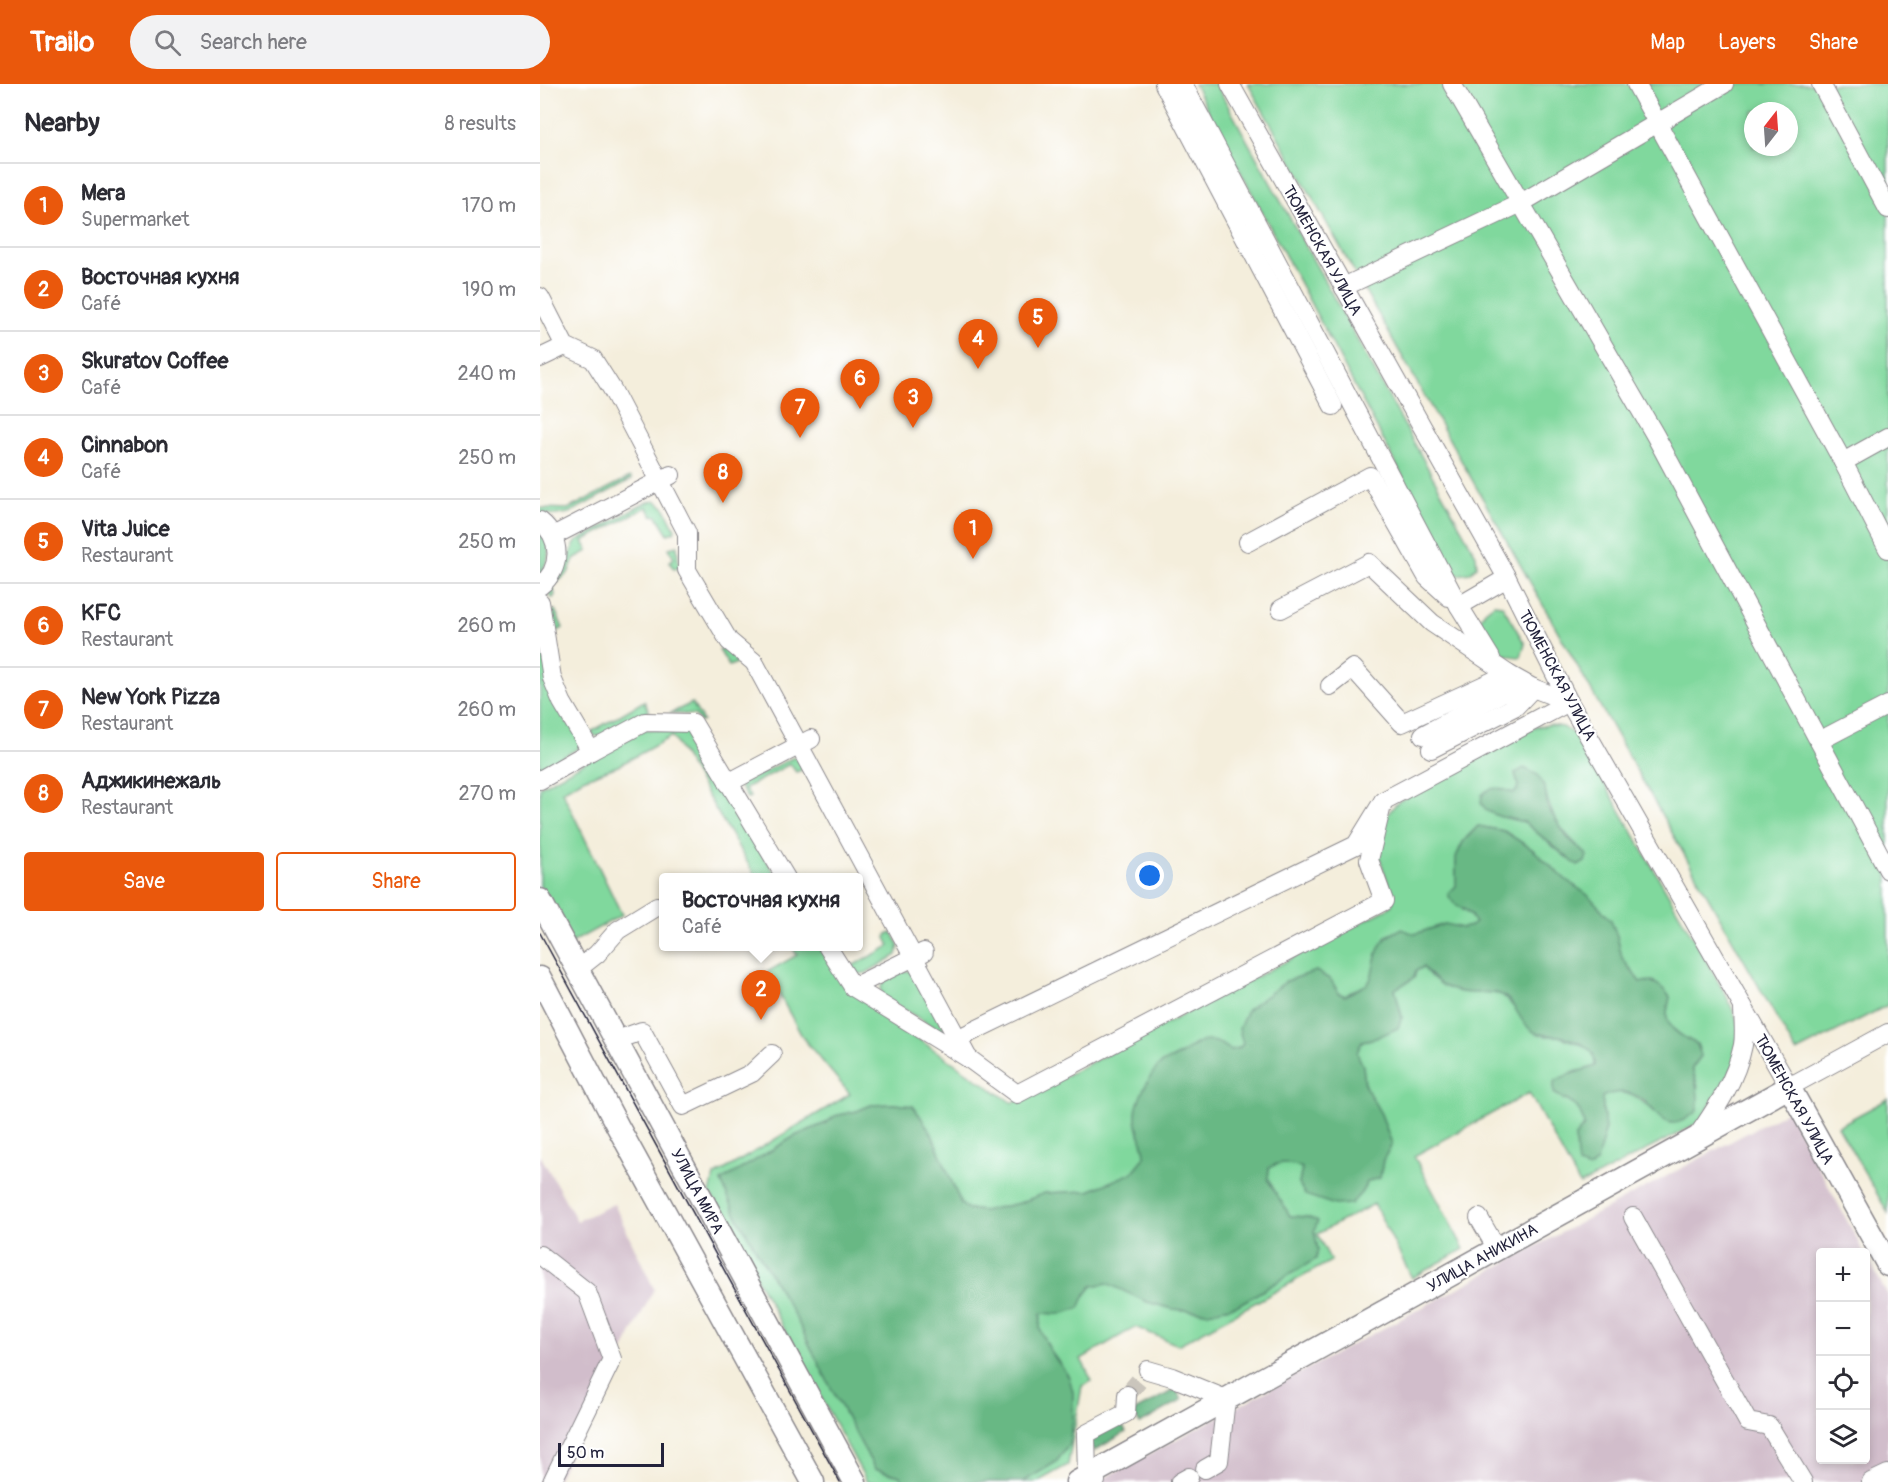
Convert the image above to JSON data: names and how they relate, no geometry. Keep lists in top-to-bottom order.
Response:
{
  "streets": {
    "main road": ["ТЮМЕНСКАЯ УЛИЦА", "УЛИЦА МИРА", "УЛИЦА АНИКИНА"]
  },
  "crossings": [
    ["ТЮМЕНСКАЯ УЛИЦА", "УЛИЦА АНИКИНА"]
  ],
  "scale_bar": "50 m",
  "north": "top",
  "page": {
    "header": "Trailo",
    "search": "Search here",
    "nav": ["Map", "Layers", "Share"],
    "heading": ["Nearby", "8 results"],
    "list": [
      {
        "mark": "1",
        "name": "Мега",
        "note": "Supermarket",
        "value": "170 m"
      },
      {
        "mark": "2",
        "name": "Восточная кухня",
        "note": "Café",
        "value": "190 m"
      },
      {
        "mark": "3",
        "name": "Skuratov Coffee",
        "note": "Café",
        "value": "240 m"
      },
      {
        "mark": "4",
        "name": "Cinnabon",
        "note": "Café",
        "value": "250 m"
      },
      {
        "mark": "5",
        "name": "Vita Juice",
        "note": "Restaurant",
        "value": "250 m"
      },
      {
        "mark": "6",
        "name": "KFC",
        "note": "Restaurant",
        "value": "260 m"
      },
      {
        "mark": "7",
        "name": "New York Pizza",
        "note": "Restaurant",
        "value": "260 m"
      },
      {
        "mark": "8",
        "name": "Аджикинежаль",
        "note": "Restaurant",
        "value": "270 m"
      }
    ],
    "pins": [
      "5",
      "4",
      "6",
      "3",
      "7",
      "8",
      "1",
      "2"
    ],
    "buttons": ["Save", "Share"],
    "popup": ["Восточная кухня", "Café"],
    "map_buttons": ["+", "−"],
    "scale": "50 m"
  }
}
